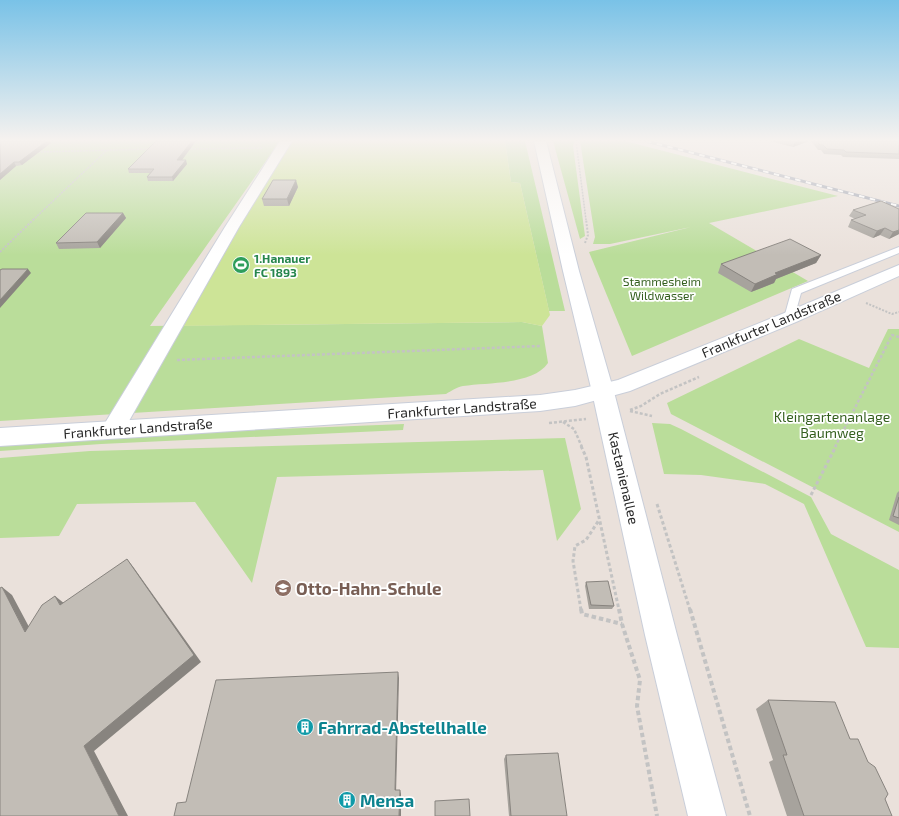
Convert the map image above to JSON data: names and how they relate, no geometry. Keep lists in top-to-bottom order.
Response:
{
  "streets": {
    "street": ["Frankfurter Landstraße", "Kastanienallee"]
  },
  "crossings": [
    ["Frankfurter Landstraße", "Kastanienallee"]
  ],
  "parks": ["Stammesheim Wildwasser", "Kleingartenanlage Baumweg"],
  "places": {
    "sports": ["1.Hanauer FC 1893"],
    "school or university": ["Otto-Hahn-Schule"],
    "building": ["Fahrrad-Abstellhalle", "Mensa"]
  }
}
